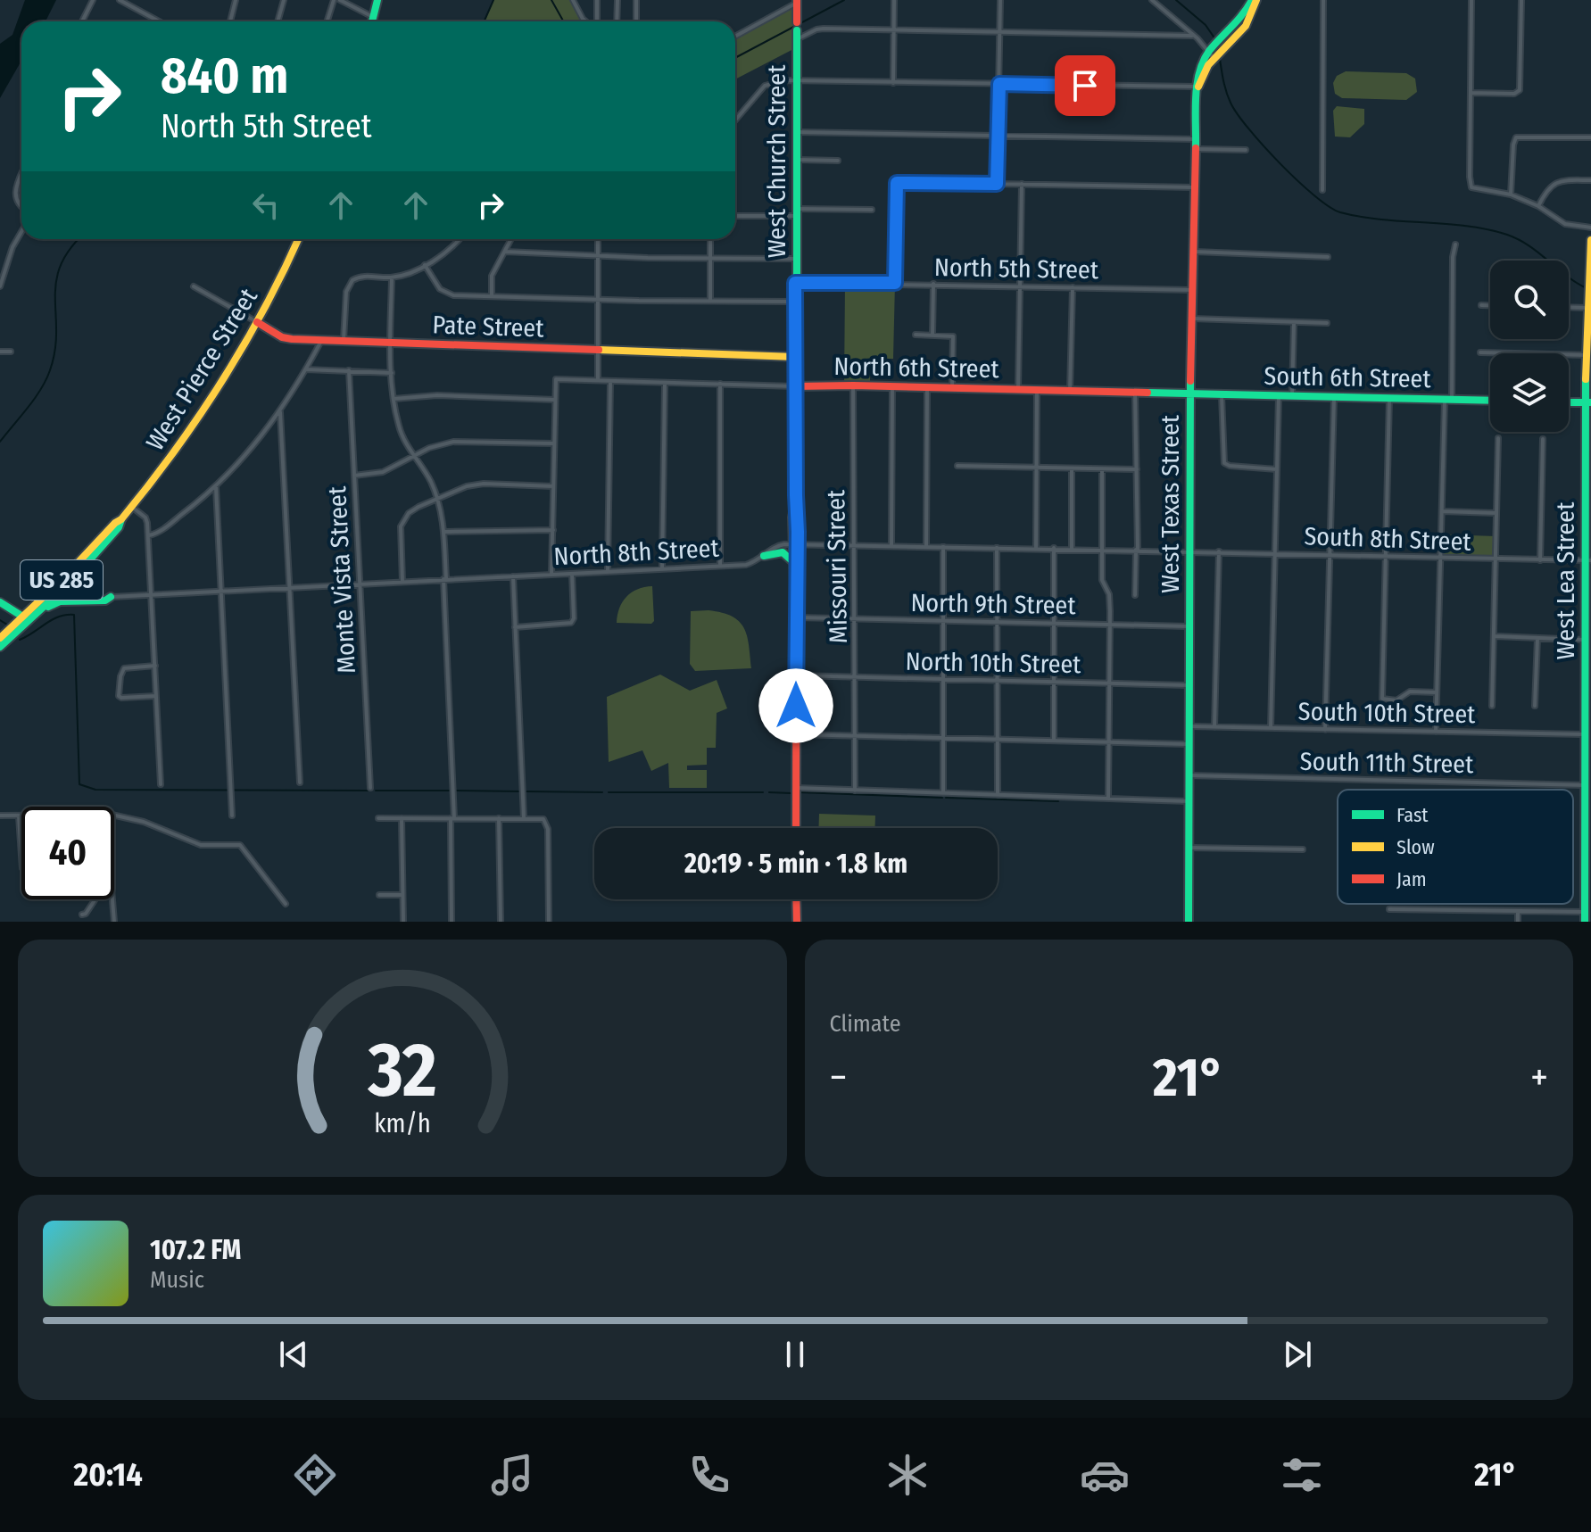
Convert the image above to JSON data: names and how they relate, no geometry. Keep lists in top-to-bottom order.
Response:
{
  "streets": {
    "main road": [
      "West Church Street",
      "Pate Street",
      "North 6th Street",
      "West Pierce Street",
      "South 6th Street",
      "West Texas Street",
      "US 285",
      "West Lea Street"
    ],
    "street": [
      "North 5th Street",
      "South 8th Street",
      "North 8th Street",
      "Missouri Street",
      "Monte Vista Street",
      "North 9th Street",
      "North 10th Street",
      "South 10th Street",
      "South 11th Street"
    ]
  },
  "crossings": [
    ["West Church Street", "North 5th Street"],
    ["West Church Street", "Pate Street"],
    ["West Church Street", "North 6th Street"],
    ["West Church Street", "North 8th Street"],
    ["West Church Street", "North 9th Street"],
    ["West Church Street", "North 10th Street"],
    ["North 5th Street", "West Texas Street"],
    ["Pate Street", "West Pierce Street"],
    ["North 6th Street", "South 6th Street"],
    ["North 6th Street", "West Texas Street"],
    ["North 6th Street", "Missouri Street"],
    ["West Pierce Street", "North 8th Street"],
    ["South 6th Street", "West Texas Street"],
    ["West Texas Street", "South 8th Street"],
    ["West Texas Street", "North 8th Street"],
    ["West Texas Street", "North 9th Street"],
    ["West Texas Street", "North 10th Street"],
    ["West Texas Street", "South 10th Street"],
    ["West Texas Street", "South 11th Street"],
    ["South 8th Street", "North 8th Street"],
    ["South 8th Street", "West Lea Street"],
    ["North 8th Street", "Missouri Street"],
    ["North 8th Street", "Monte Vista Street"],
    ["Missouri Street", "North 9th Street"],
    ["Missouri Street", "North 10th Street"],
    ["West Lea Street", "South 10th Street"],
    ["West Lea Street", "South 11th Street"]
  ],
  "legend": ["Fast", "Slow", "Jam"],
  "page": {
    "turn": ["840 m", "North 5th Street"],
    "limit": "40",
    "trip": "20:19 · 5 min · 1.8 km",
    "tile": "Climate",
    "heat": ["−", "21°", "+"],
    "song": ["107.2 FM", "Music"],
    "tabs": ["20:14", "21°"],
    "gauge": ["32", "km/h"]
  }
}
